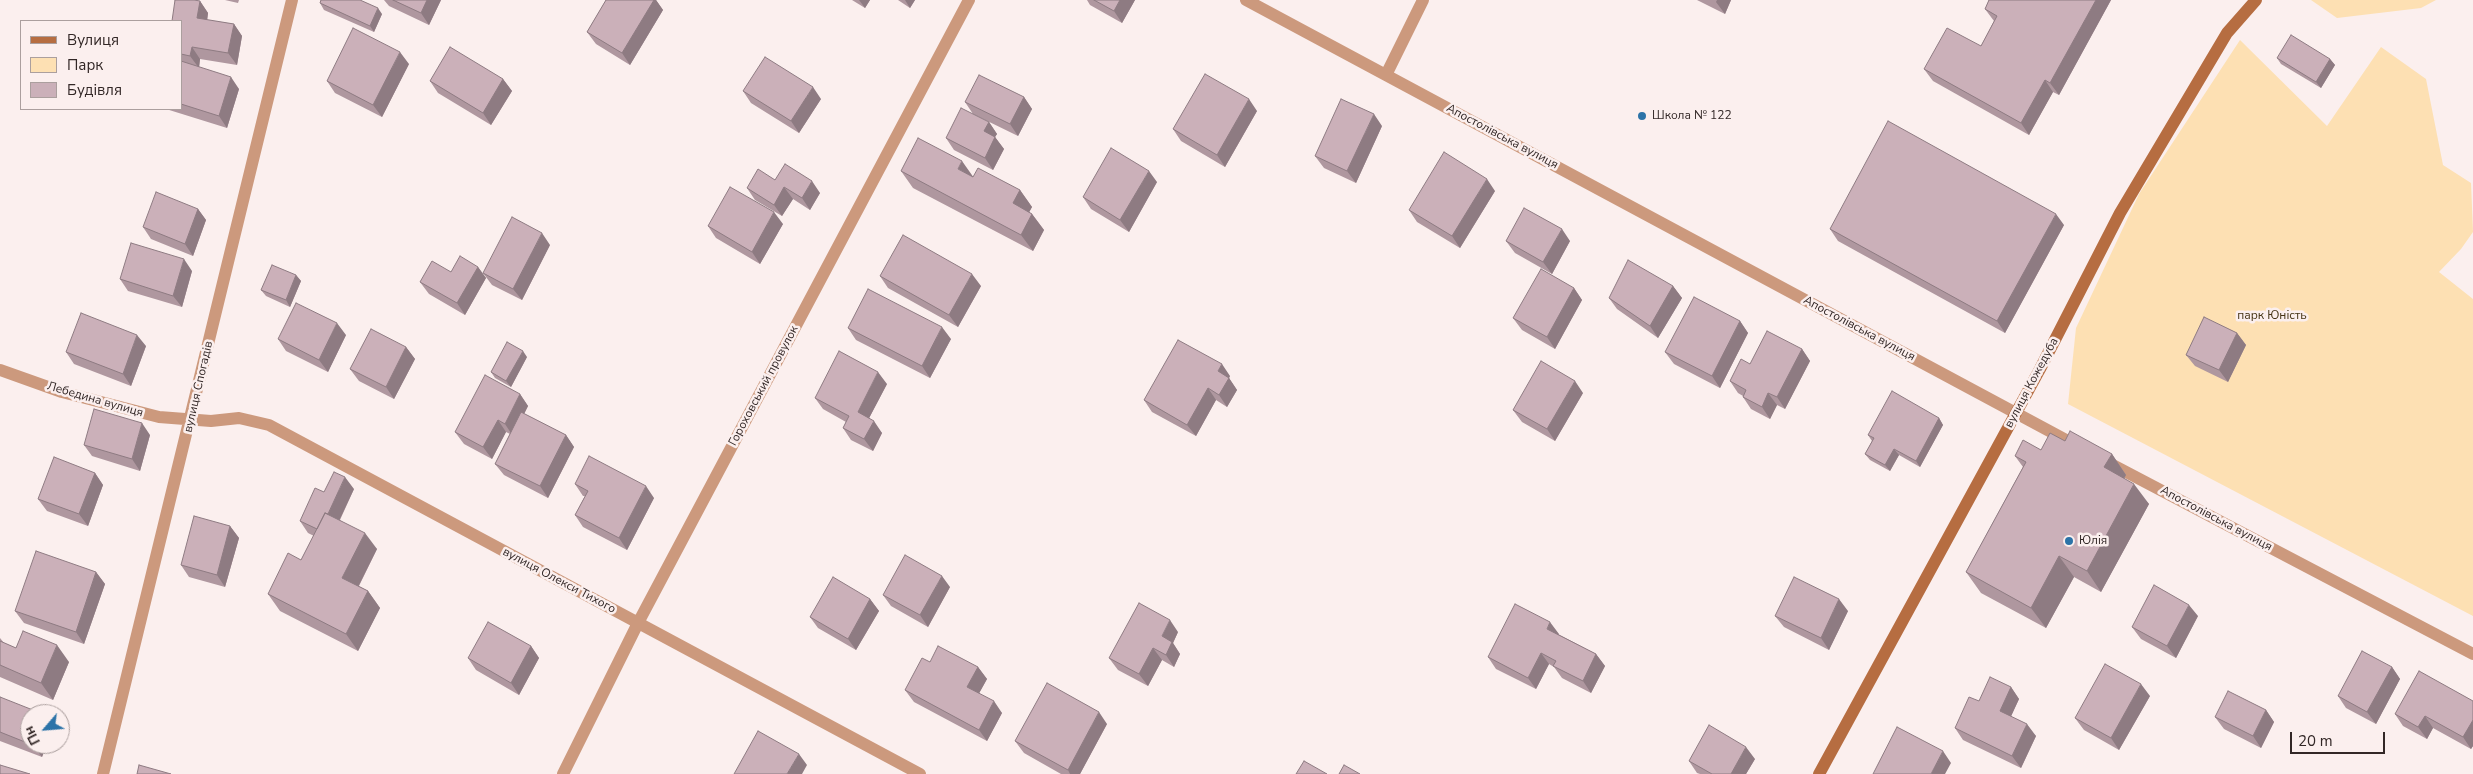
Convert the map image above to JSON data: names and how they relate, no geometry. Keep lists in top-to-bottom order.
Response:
{
  "streets": {
    "street": [
      "Апостолівська вулиця",
      "вулиця Кожедуба",
      "Гороховський провулок",
      "вулиця Спогадів",
      "Лебедина вулиця",
      "вулиця Олекси Тихого"
    ]
  },
  "crossings": [
    ["Апостолівська вулиця", "вулиця Кожедуба"],
    ["Гороховський провулок", "вулиця Олекси Тихого"],
    ["вулиця Спогадів", "Лебедина вулиця"],
    ["вулиця Спогадів", "вулиця Олекси Тихого"],
    ["Лебедина вулиця", "вулиця Олекси Тихого"]
  ],
  "parks": ["парк Юність"],
  "places": ["Школа № 122", "Юлія"],
  "legend": ["Вулиця", "Парк", "Будівля"],
  "scale_bar": "20 m",
  "north": "bottom left"
}
